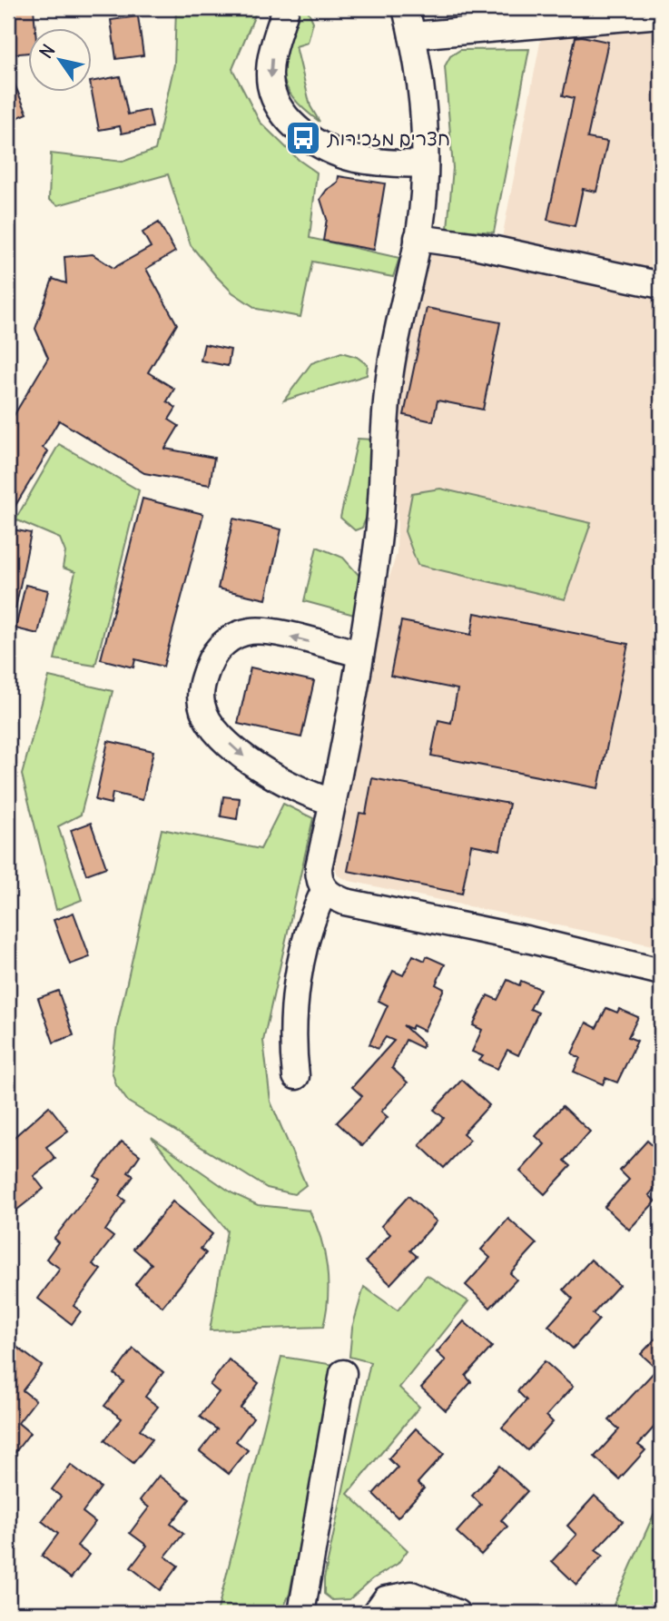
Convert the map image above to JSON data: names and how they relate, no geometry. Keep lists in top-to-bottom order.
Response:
{
  "places": {
    "bus stop": ["חצרים מזכירות"]
  },
  "north": "top left"
}
